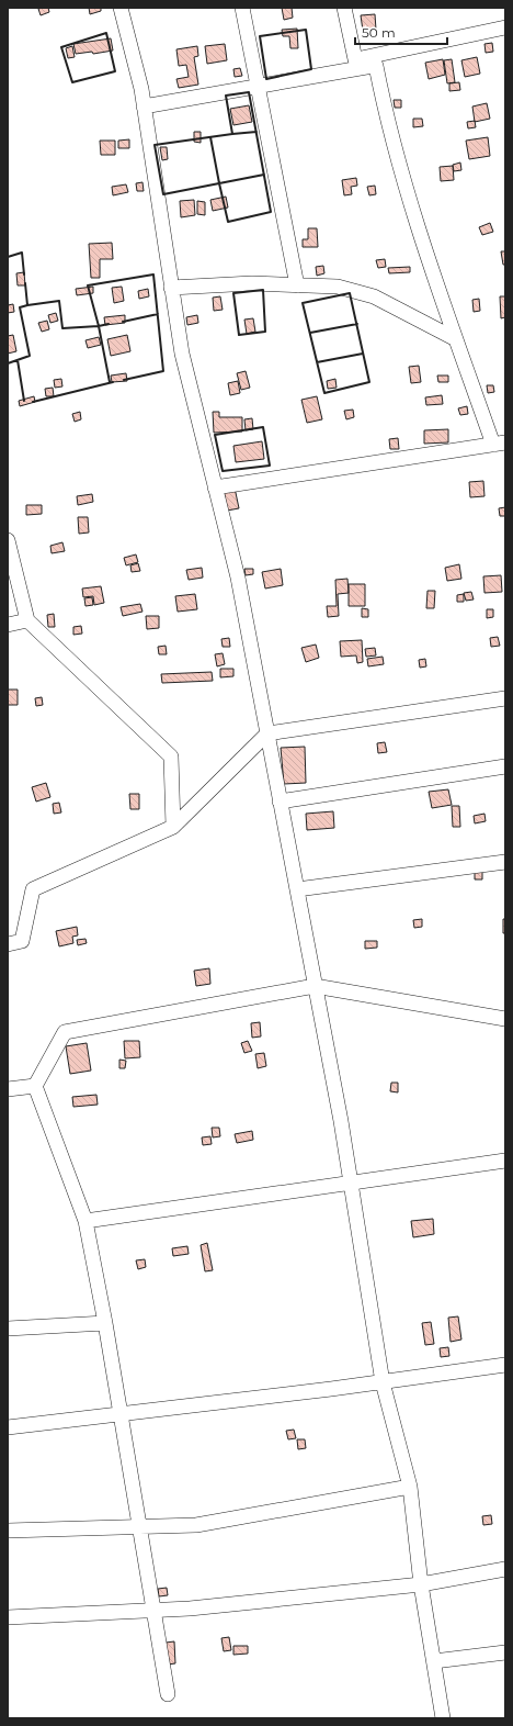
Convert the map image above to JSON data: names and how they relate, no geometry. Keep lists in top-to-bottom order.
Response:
{
  "scale_bar": "50 m"
}
